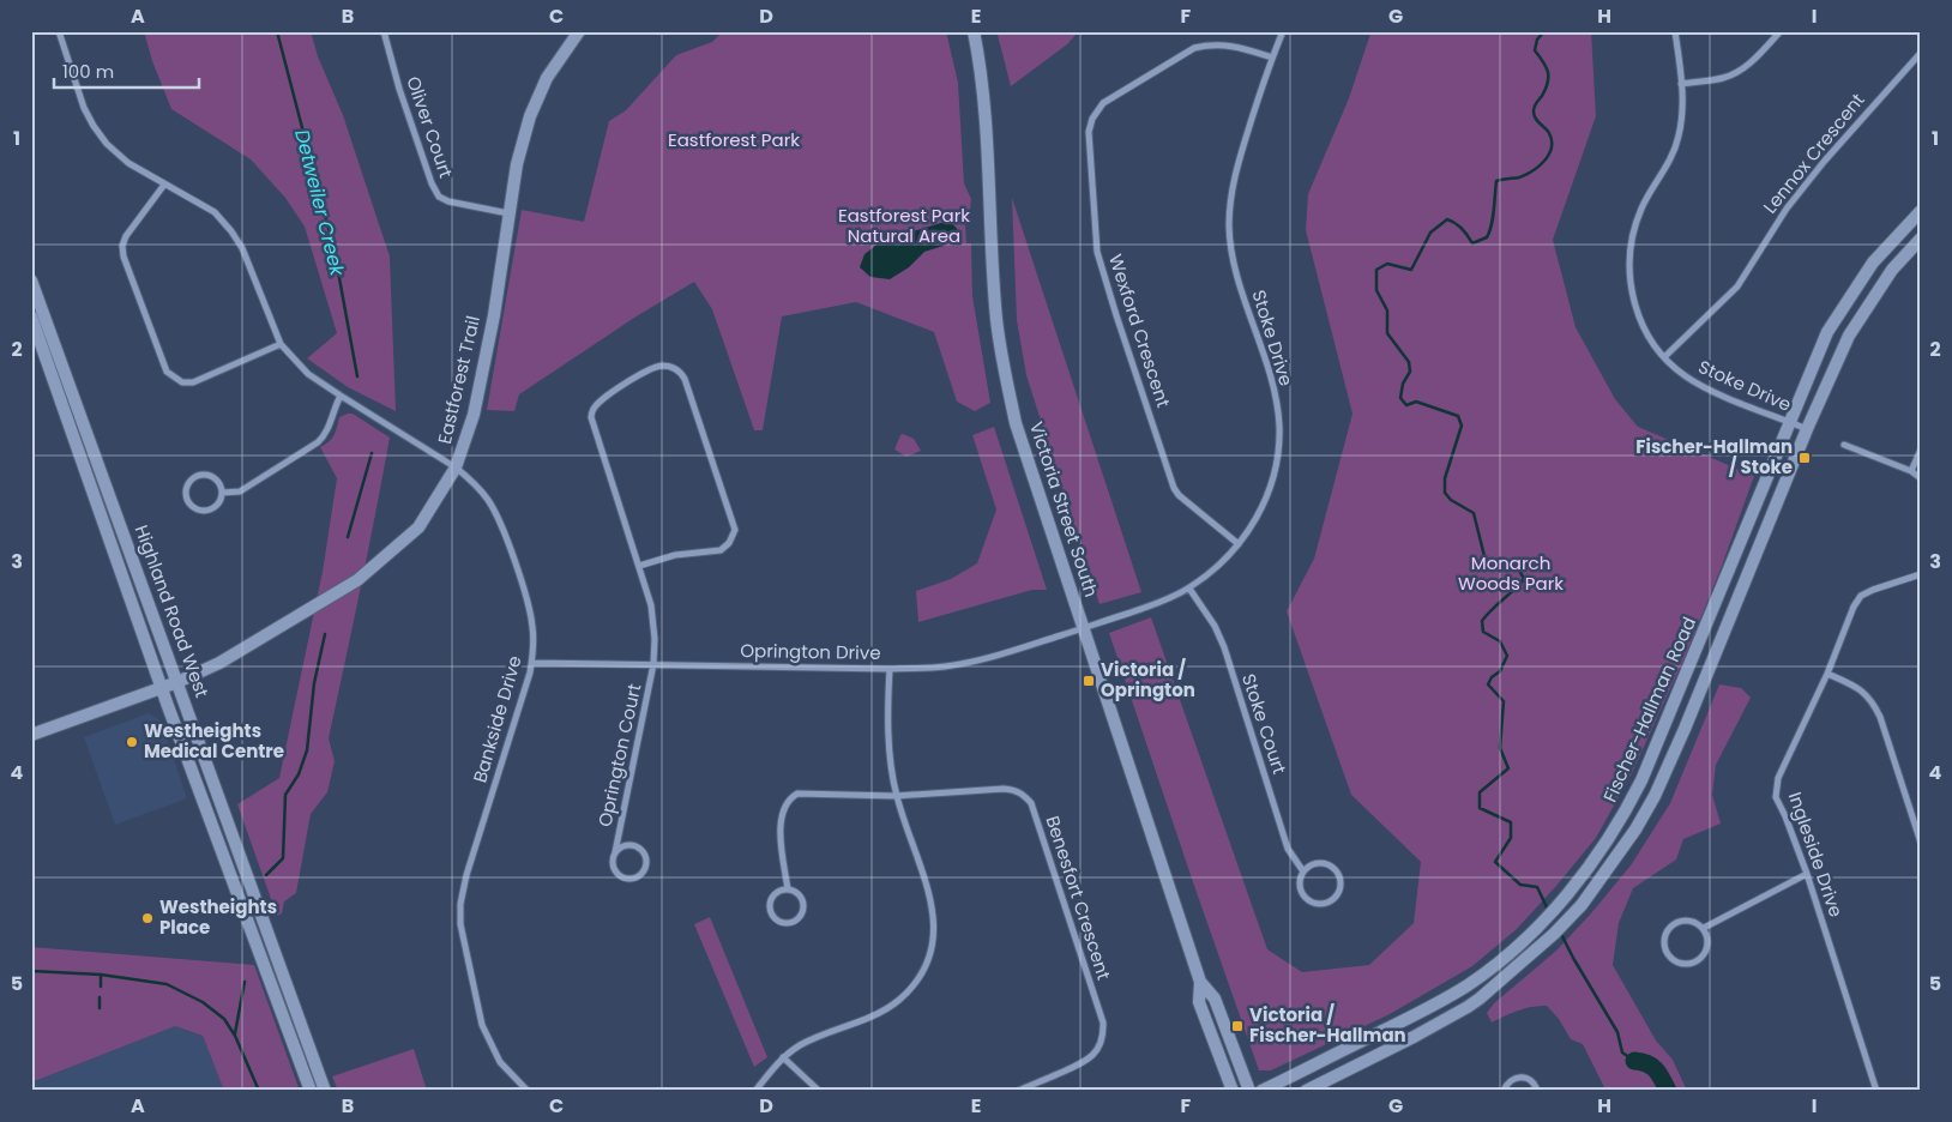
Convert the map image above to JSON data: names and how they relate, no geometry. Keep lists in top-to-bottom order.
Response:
{
  "streets": {
    "main road": [
      "Eastforest Trail",
      "Victoria Street South",
      "Highland Road West",
      "Fischer-Hallman Road"
    ],
    "street": [
      "Oliver Court",
      "Lennox Crescent",
      "Wexford Crescent",
      "Stoke Drive",
      "Oprington Drive",
      "Bankside Drive",
      "Stoke Court",
      "Oprington Court",
      "Ingleside Drive",
      "Benesfort Crescent"
    ]
  },
  "crossings": [
    ["Oliver Court", "Eastforest Trail"],
    ["Lennox Crescent", "Stoke Drive"],
    ["Wexford Crescent", "Stoke Drive"],
    ["Stoke Drive", "Victoria Street South"],
    ["Stoke Drive", "Oprington Drive"],
    ["Stoke Drive", "Fischer-Hallman Road"],
    ["Stoke Drive", "Stoke Court"],
    ["Eastforest Trail", "Highland Road West"],
    ["Eastforest Trail", "Bankside Drive"],
    ["Victoria Street South", "Oprington Drive"],
    ["Oprington Drive", "Bankside Drive"],
    ["Oprington Drive", "Oprington Court"]
  ],
  "water": ["Detweiler Creek"],
  "parks": ["Eastforest Park", "Eastforest Park Natural Area", "Monarch Woods Park"],
  "places": {
    "transit": ["Fischer-Hallman / Stoke", "Victoria / Oprington", "Victoria / Fischer-Hallman"],
    "other": ["Westheights Medical Centre", "Westheights Place"]
  },
  "scale_bar": "100 m",
  "grid": {
    "columns": [
      "A",
      "B",
      "C",
      "D",
      "E",
      "F",
      "G",
      "H",
      "I"
    ],
    "rows": [
      "1",
      "2",
      "3",
      "4",
      "5"
    ]
  }
}
